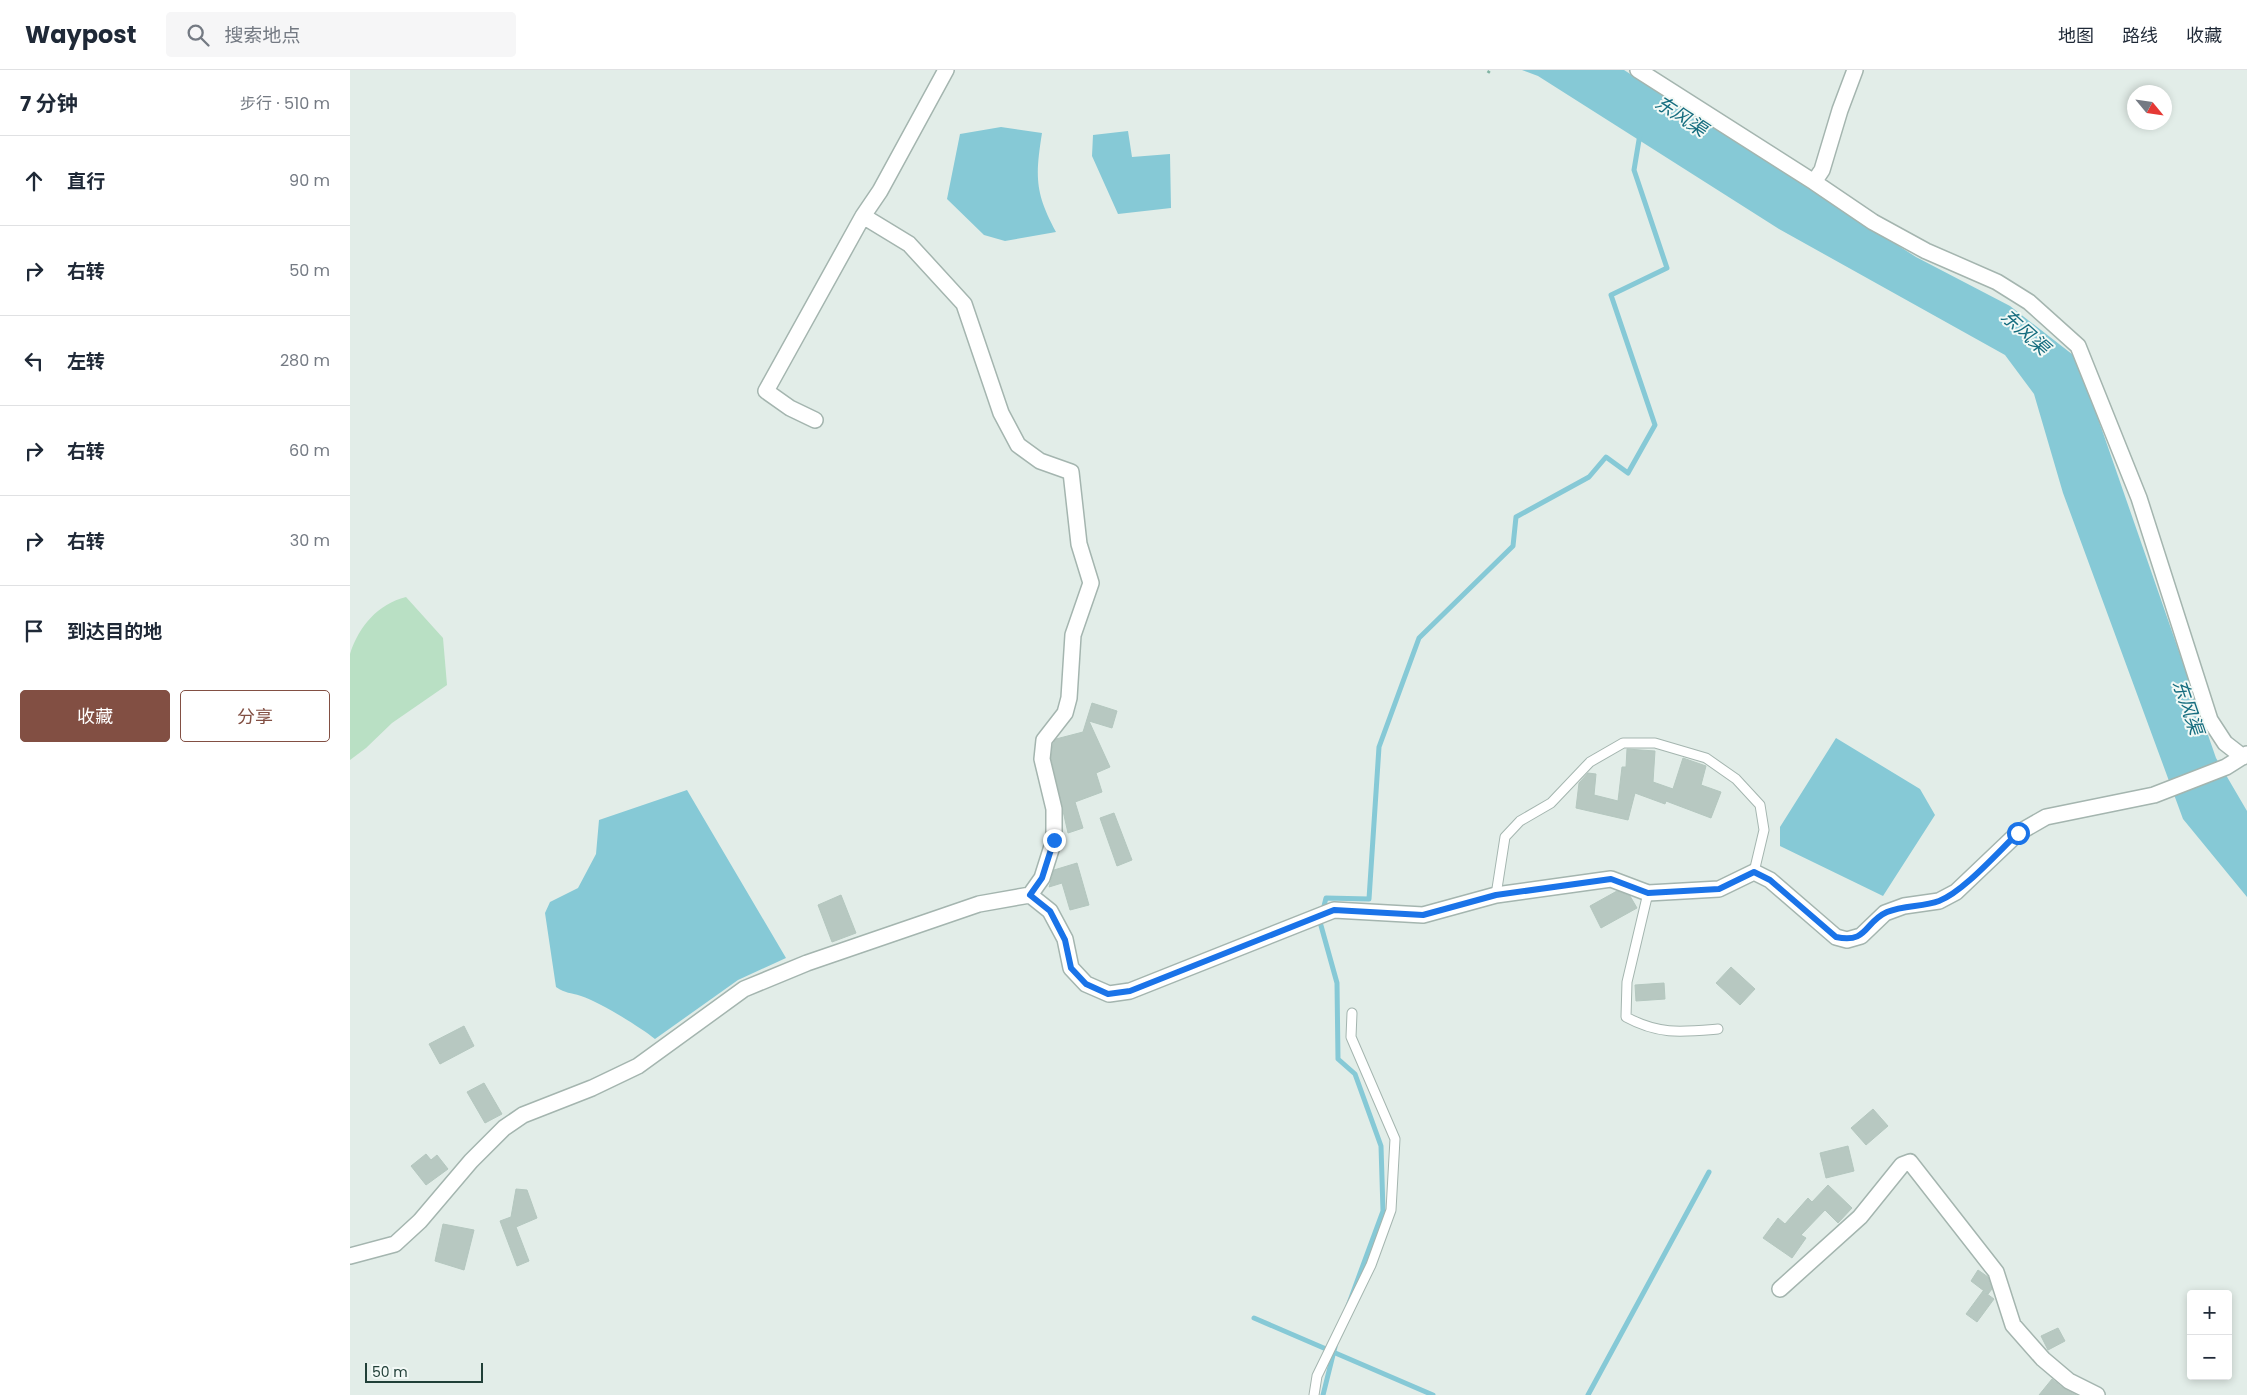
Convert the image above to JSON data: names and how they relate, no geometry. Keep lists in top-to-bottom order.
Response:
{
  "water": ["东风渠"],
  "scale_bar": "50 m",
  "north": "bottom right",
  "page": {
    "header": "Waypost",
    "search": "搜索地点",
    "nav": ["地图", "路线", "收藏"],
    "heading": ["7 分钟", "步行 · 510 m"],
    "list": [
      ["直行", "90 m"],
      ["右转", "50 m"],
      ["左转", "280 m"],
      ["右转", "60 m"],
      ["右转", "30 m"],
      "到达目的地"
    ],
    "buttons": ["收藏", "分享"],
    "map_buttons": ["+", "−"],
    "scale": "50 m"
  }
}
